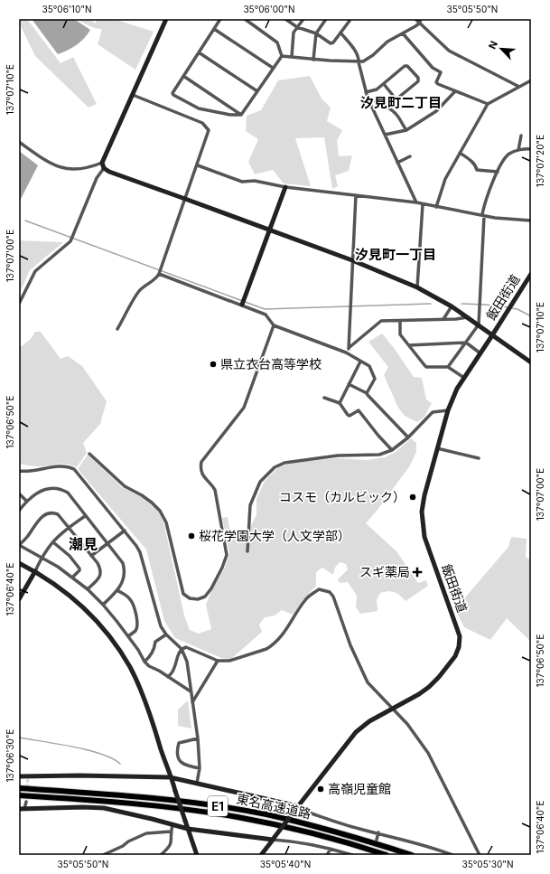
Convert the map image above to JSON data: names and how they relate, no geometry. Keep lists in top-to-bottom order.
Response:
{
  "streets": {
    "highway": ["E1", "東名高速道路"],
    "street": ["飯田街道"]
  },
  "districts": ["汐見町二丁目", "汐見町一丁目", "潮見"],
  "places": {
    "other": [
      "県立衣台高等学校",
      "コスモ（カルビック）",
      "桜花学園大学（人文学部）",
      "高嶺児童館"
    ],
    "health": ["スギ薬局"]
  },
  "north": "top left",
  "coordinates": [
    "35°06'10\"N",
    "35°06'00\"N",
    "35°05'50\"N",
    "137°07'10\"E",
    "137°07'20\"E",
    "137°07'00\"E",
    "137°06'50\"E",
    "137°06'40\"E",
    "137°06'30\"E",
    "35°05'40\"N",
    "35°05'30\"N"
  ]
}
